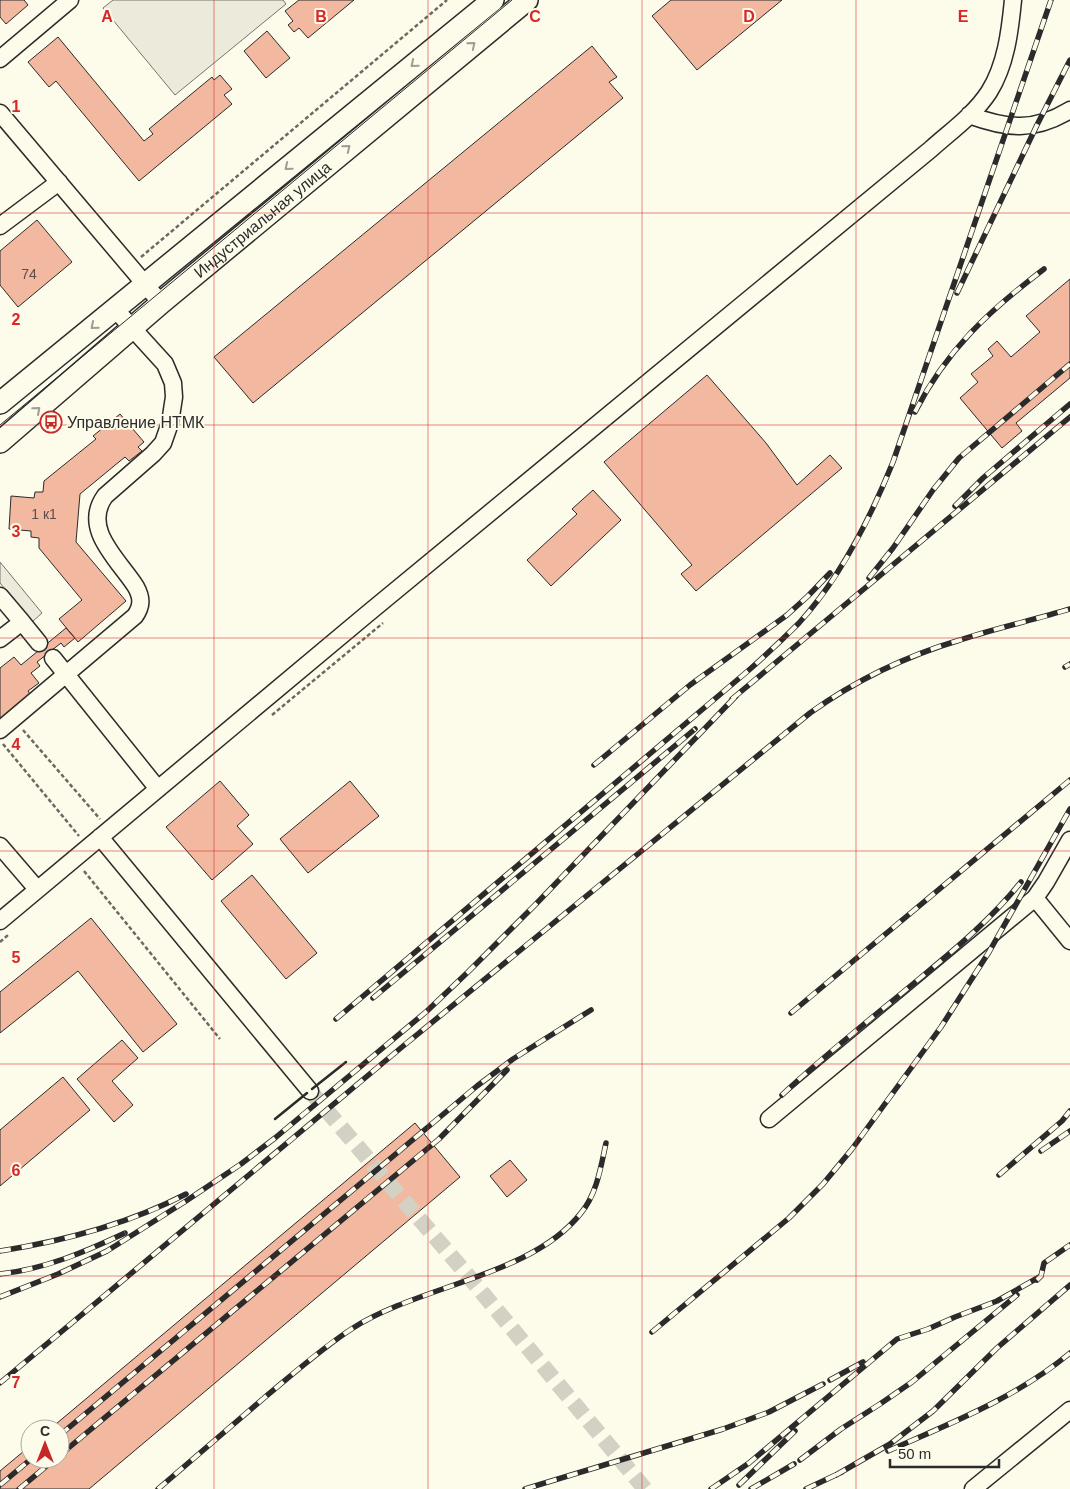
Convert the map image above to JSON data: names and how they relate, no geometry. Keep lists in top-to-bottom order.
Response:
{
  "streets": {
    "main road": ["Индустриальная улица"]
  },
  "places": {
    "bus stop": ["Управление НТМК"]
  },
  "house_numbers": ["74", "1 к1"],
  "scale_bar": "50 m",
  "north": "top",
  "grid": {
    "columns": [
      "A",
      "B",
      "C",
      "D",
      "E"
    ],
    "rows": [
      "1",
      "2",
      "3",
      "4",
      "5",
      "6",
      "7"
    ]
  }
}
